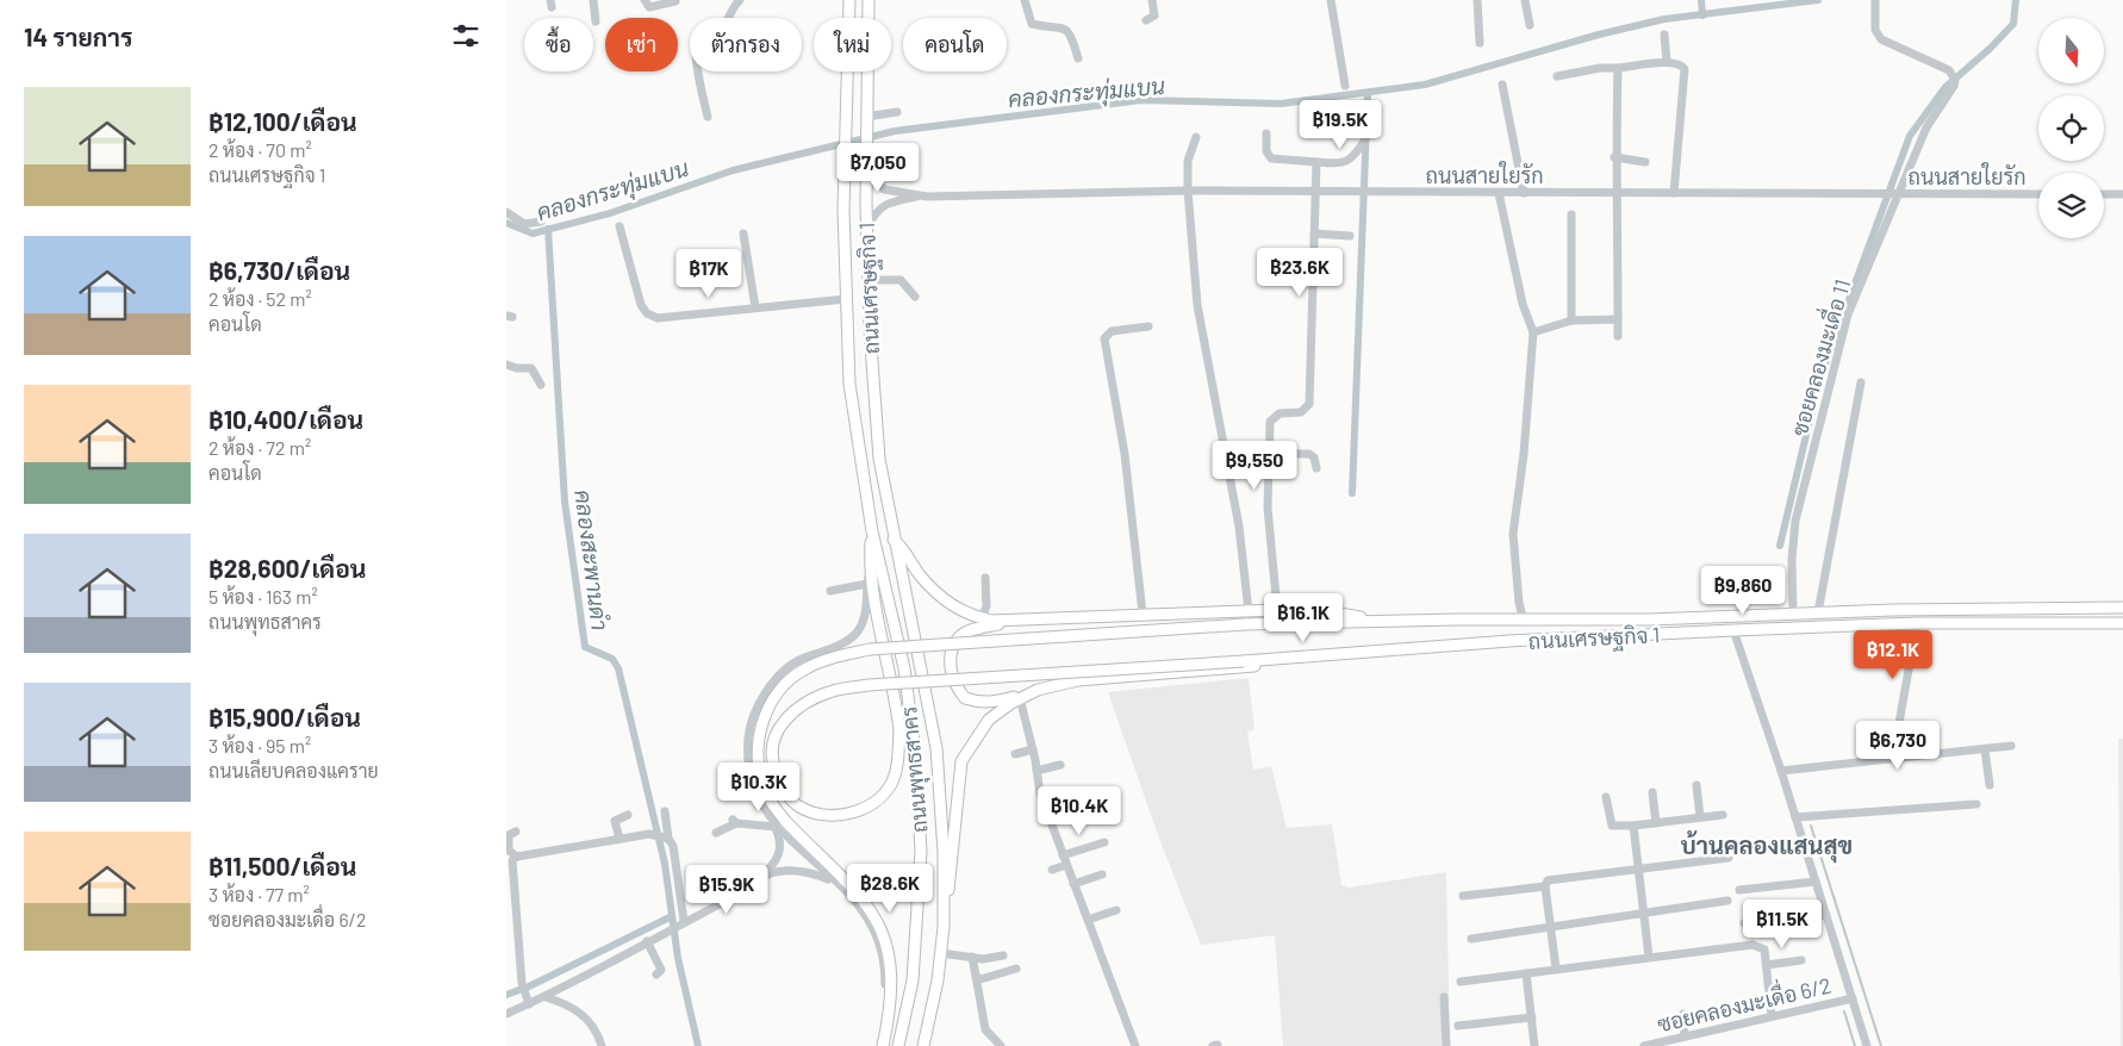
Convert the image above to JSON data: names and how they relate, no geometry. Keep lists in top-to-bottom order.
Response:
{
  "streets": {
    "main road": ["ถนนเศรษฐกิจ 1", "ถนนพุทธสาคร"],
    "street": ["ถนนสายใยรัก", "ซอยคลองมะเดื่อ 11", "ซอยคลองมะเดื่อ 6/2"]
  },
  "crossings": [
    ["ถนนสายใยรัก", "ถนนเศรษฐกิจ 1"],
    ["ถนนสายใยรัก", "ซอยคลองมะเดื่อ 11"],
    ["ถนนเศรษฐกิจ 1", "ซอยคลองมะเดื่อ 11"],
    ["ถนนเศรษฐกิจ 1", "ถนนพุทธสาคร"]
  ],
  "districts": ["บ้านคลองแสนสุข"],
  "water": ["คลองกระทุ่มแบน", "คลองสะพานดำ"],
  "north": "bottom",
  "page": {
    "heading": "14 รายการ",
    "chip": [
      "ซื้อ",
      "เช่า",
      "ตัวกรอง",
      "ใหม่",
      "คอนโด"
    ],
    "list": [
      {
        "name": "฿12,100/เดือน",
        "note": "2 ห้อง · 70 m² · ถนนเศรษฐกิจ 1"
      },
      {
        "name": "฿6,730/เดือน",
        "note": "2 ห้อง · 52 m² · คอนโด"
      },
      {
        "name": "฿10,400/เดือน",
        "note": "2 ห้อง · 72 m² · คอนโด"
      },
      {
        "name": "฿28,600/เดือน",
        "note": "5 ห้อง · 163 m² · ถนนพุทธสาคร"
      },
      {
        "name": "฿15,900/เดือน",
        "note": "3 ห้อง · 95 m² · ถนนเลียบคลองแคราย"
      },
      {
        "name": "฿11,500/เดือน",
        "note": "3 ห้อง · 77 m² · ซอยคลองมะเดื่อ 6/2"
      }
    ],
    "price": [
      "฿19.5K",
      "฿7,050",
      "฿23.6K",
      "฿17K",
      "฿9,550",
      "฿9,860",
      "฿16.1K",
      "฿12.1K",
      "฿6,730",
      "฿10.3K",
      "฿10.4K",
      "฿28.6K",
      "฿15.9K",
      "฿11.5K"
    ]
  }
}
